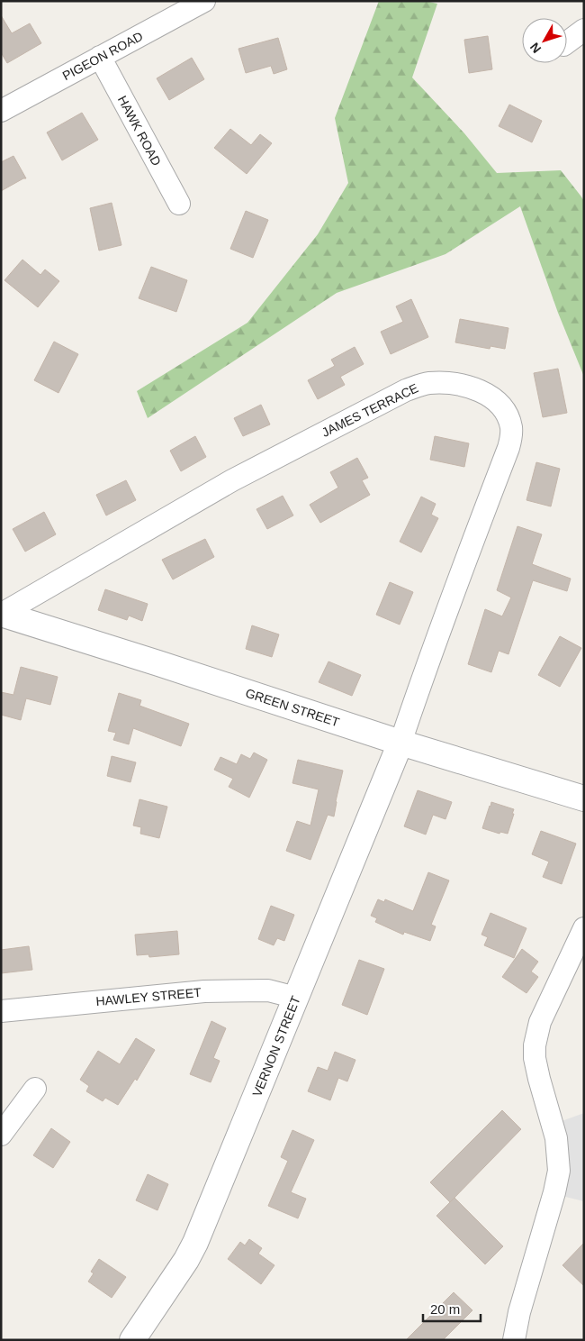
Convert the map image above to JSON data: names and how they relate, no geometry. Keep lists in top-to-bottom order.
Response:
{
  "streets": {
    "street": [
      "PIGEON ROAD",
      "HAWK ROAD",
      "JAMES TERRACE",
      "GREEN STREET",
      "HAWLEY STREET",
      "VERNON STREET"
    ]
  },
  "crossings": [
    ["PIGEON ROAD", "HAWK ROAD"],
    ["JAMES TERRACE", "GREEN STREET"],
    ["JAMES TERRACE", "VERNON STREET"],
    ["GREEN STREET", "VERNON STREET"],
    ["HAWLEY STREET", "VERNON STREET"]
  ],
  "scale_bar": "20 m",
  "north": "bottom left"
}
